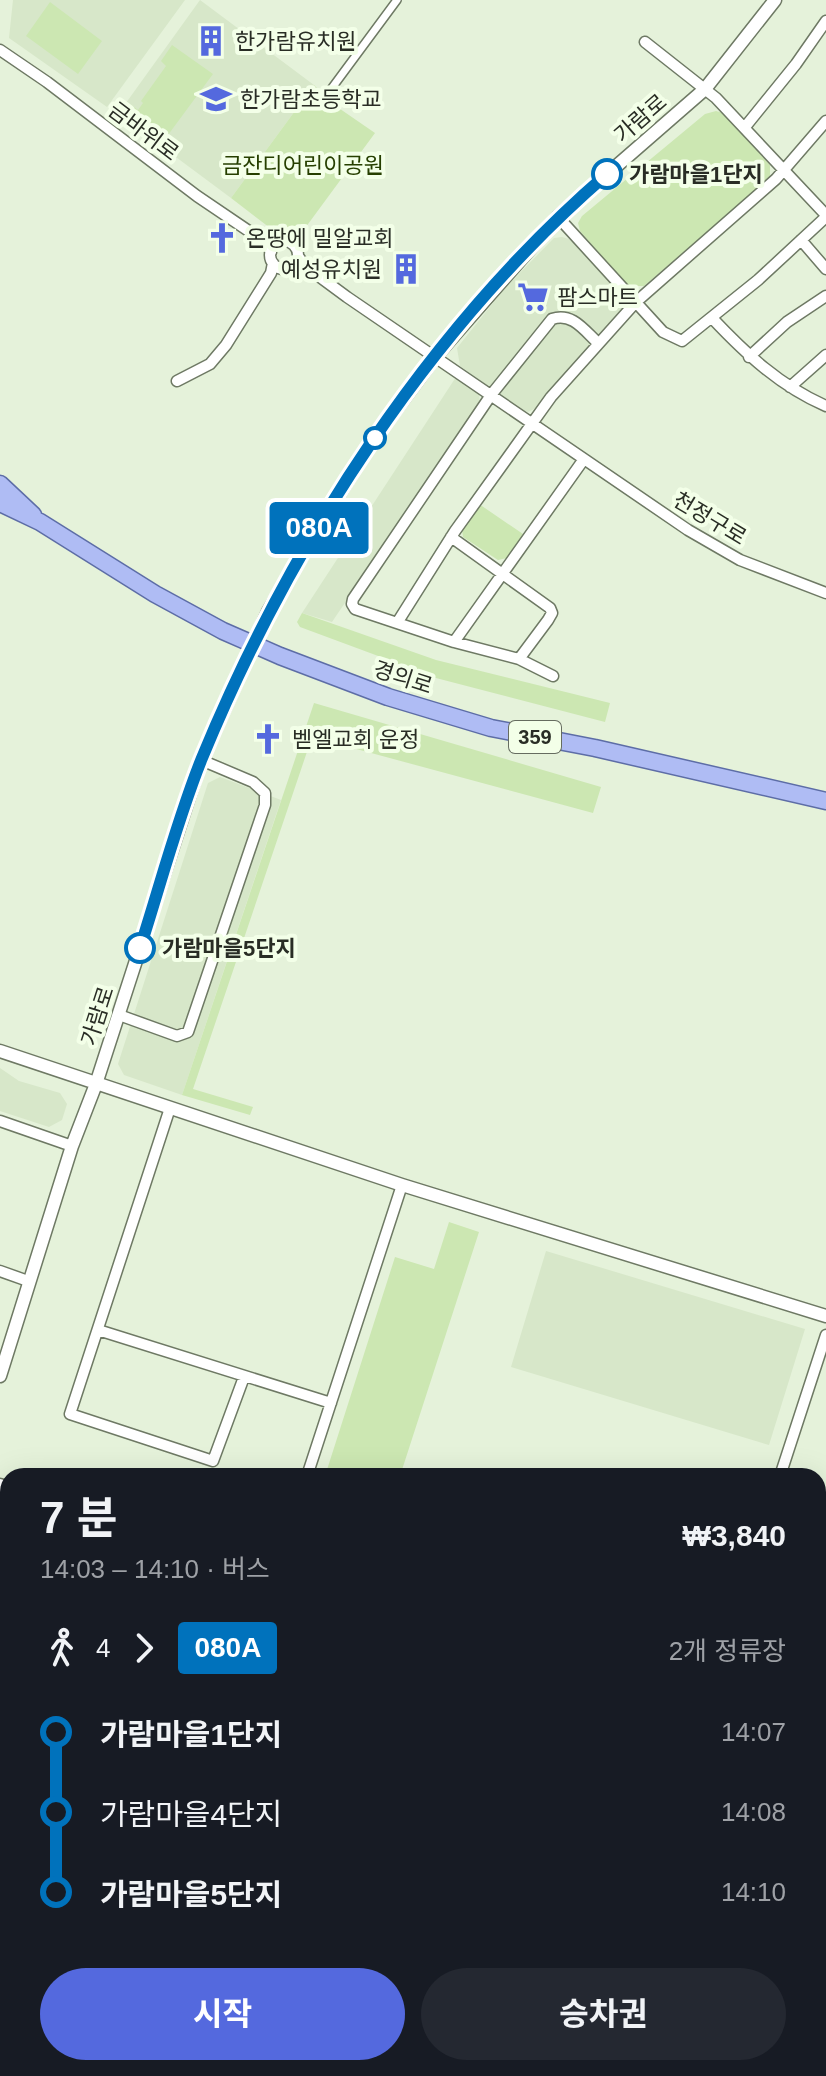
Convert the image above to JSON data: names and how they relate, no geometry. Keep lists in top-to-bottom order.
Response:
{
  "streets": {
    "main road": ["경의로", "359"],
    "street": ["가람로", "금바위로", "천정구로"]
  },
  "crossings": [
    ["가람로", "천정구로"],
    ["가람로", "경의로"]
  ],
  "parks": ["금잔디어린이공원"],
  "places": {
    "building": ["한가람유치원", "예성유치원"],
    "school or university": ["한가람초등학교"],
    "other": ["가람마을1단지", "가람마을5단지"],
    "church": ["온땅에 밀알교회", "벧엘교회 운정"],
    "supermarket": ["팜스마트"]
  },
  "lines": ["bus line 080A"],
  "page": {
    "on_map": "080A",
    "heading": ["7 분", "14:03 – 14:10 · 버스", "₩3,840"],
    "legs": ["4", "080A", "2개 정류장"],
    "list": [
      {
        "name": "가람마을1단지",
        "value": "14:07"
      },
      {
        "name": "가람마을4단지",
        "value": "14:08"
      },
      {
        "name": "가람마을5단지",
        "value": "14:10"
      }
    ],
    "buttons": ["시작", "승차권"]
  }
}
